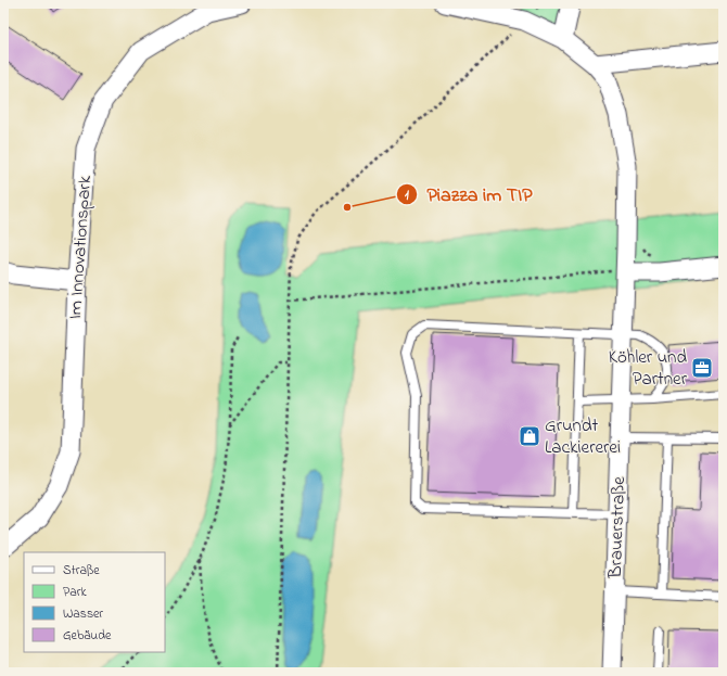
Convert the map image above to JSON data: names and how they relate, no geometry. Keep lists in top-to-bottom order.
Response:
{
  "streets": {
    "street": ["Im Innovationspark", "Brauerstraße"]
  },
  "places": {
    "other": ["Piazza im TIP"],
    "office": ["Köhler und Partner"],
    "shop": ["Grundt Lackiererei"]
  },
  "legend": [
    "Straße",
    "Park",
    "Wasser",
    "Gebäude"
  ]
}
